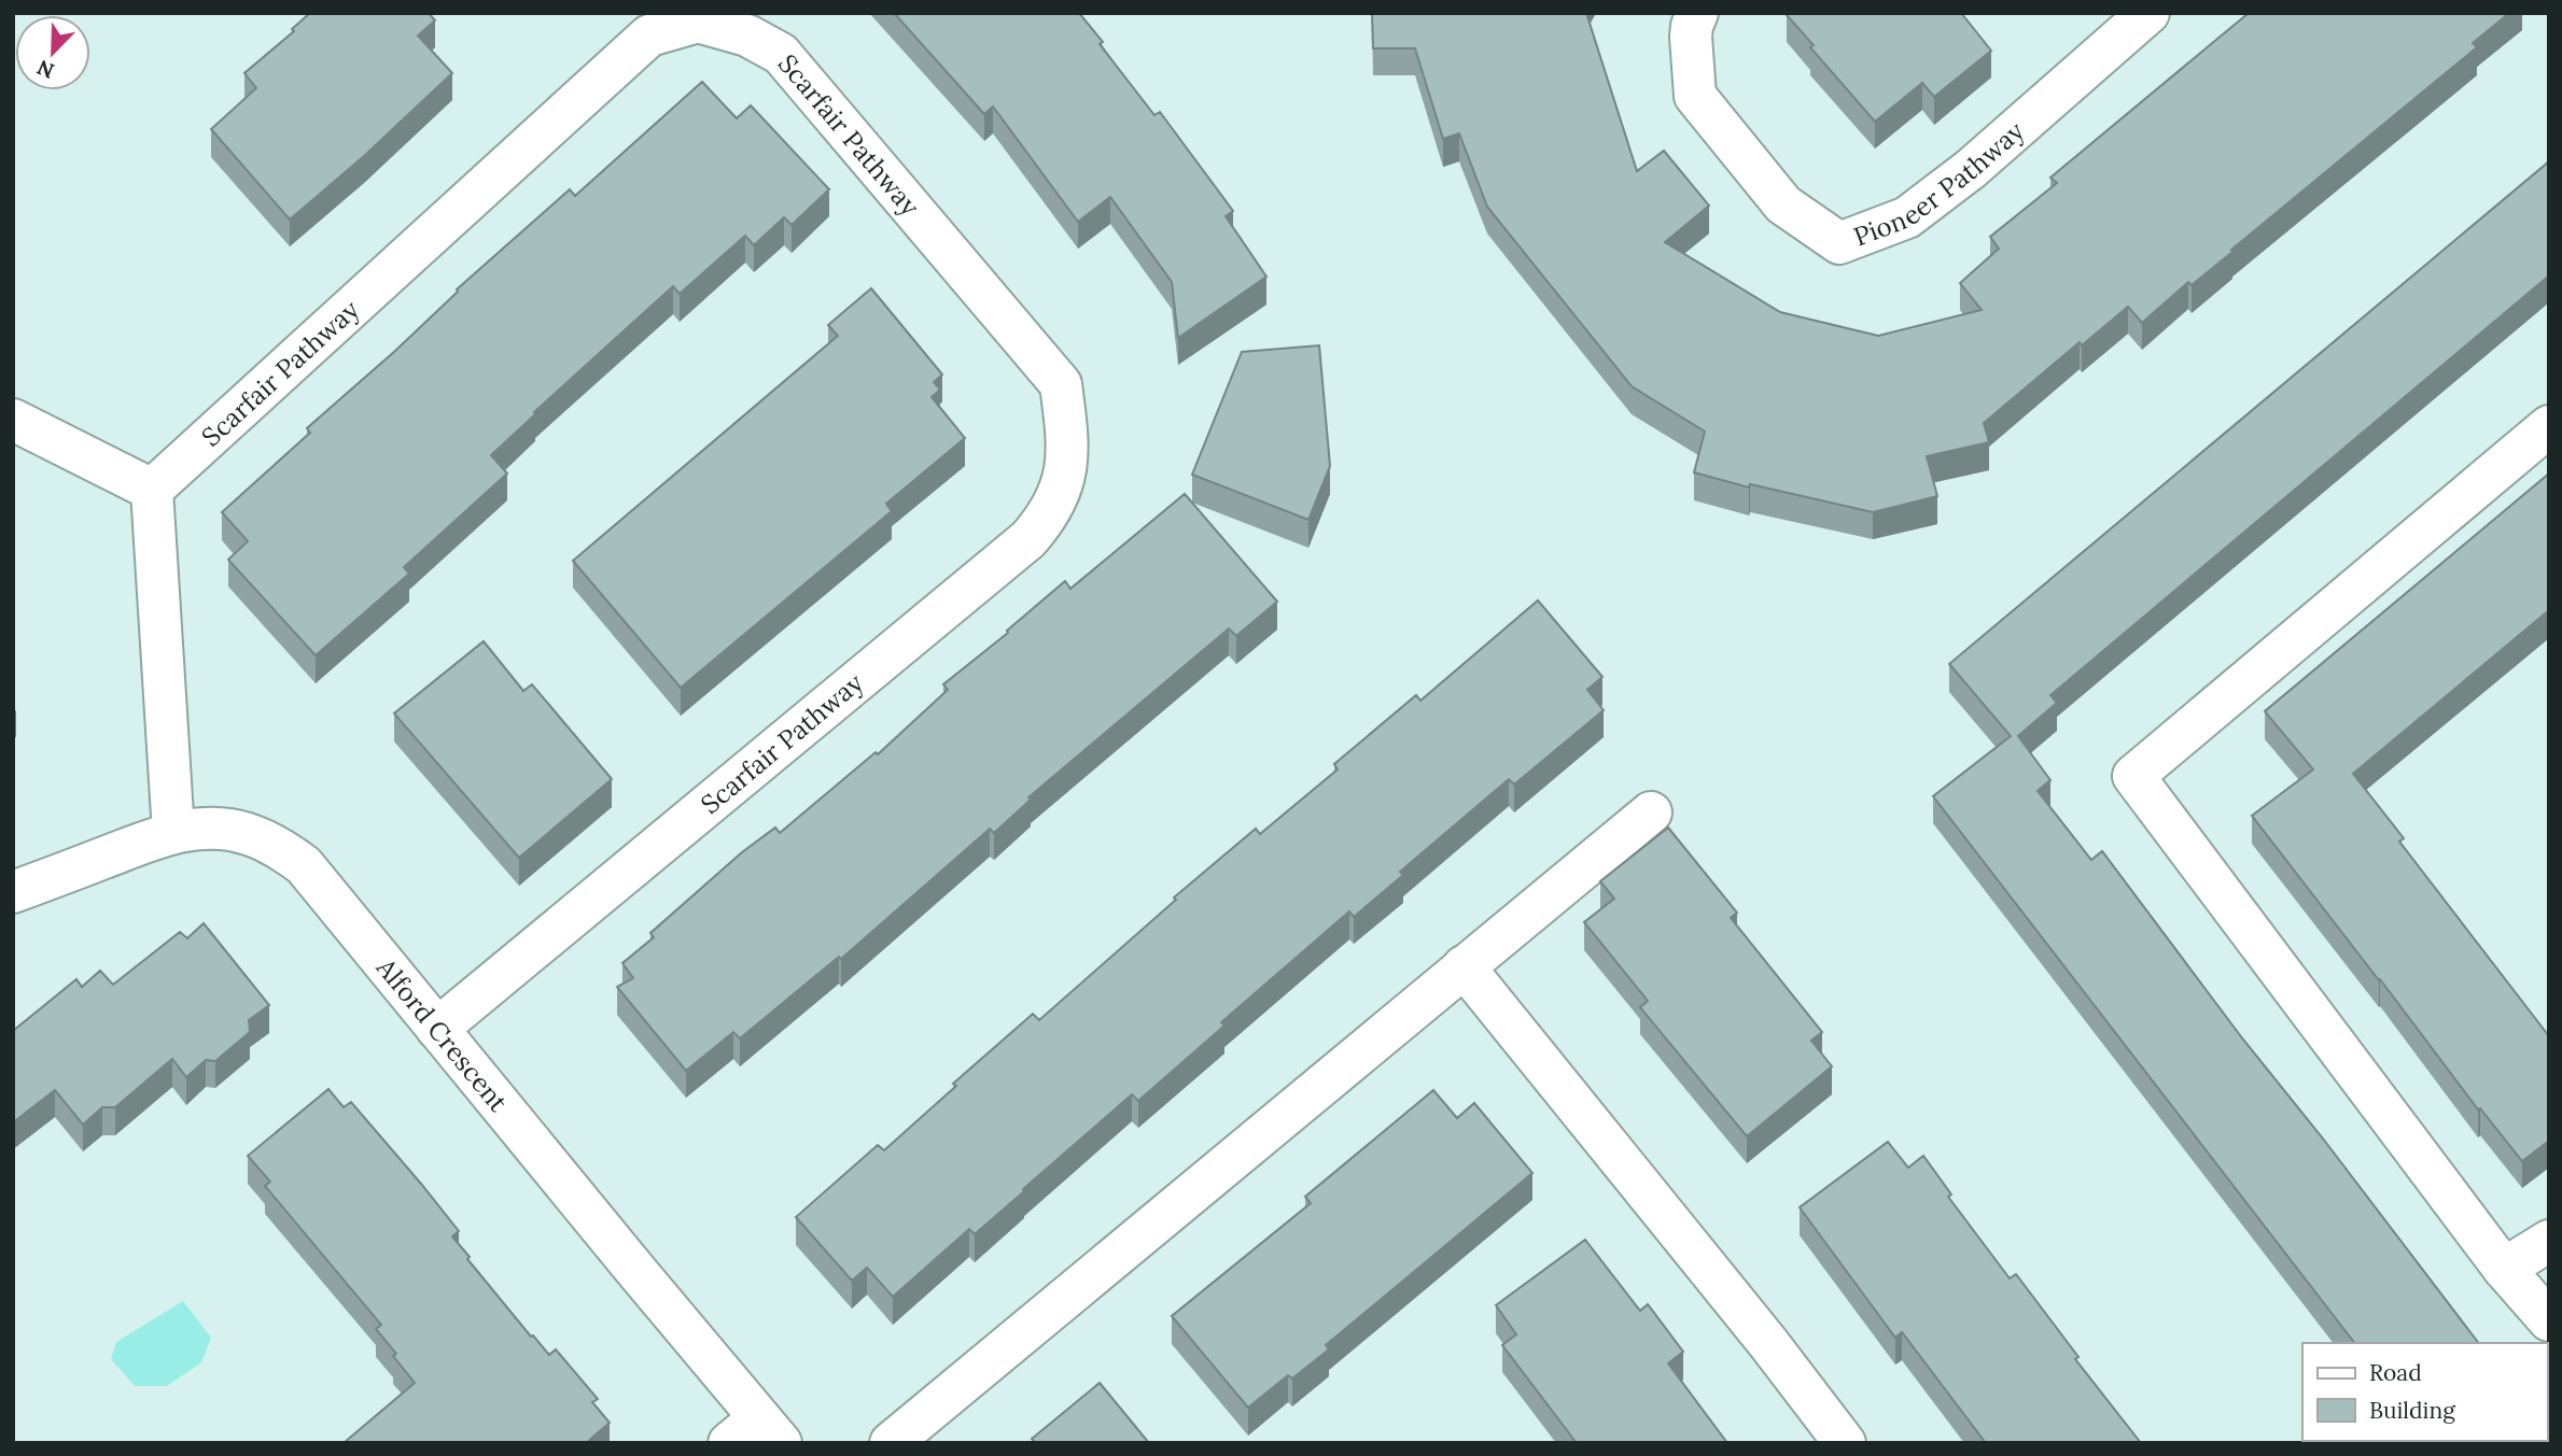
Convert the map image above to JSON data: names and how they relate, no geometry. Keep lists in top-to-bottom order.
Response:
{
  "streets": {
    "street": ["Scarfair Pathway", "Pioneer Pathway", "Alford Crescent"]
  },
  "crossings": [
    ["Scarfair Pathway", "Alford Crescent"]
  ],
  "legend": ["Road", "Building"],
  "north": "bottom left"
}
